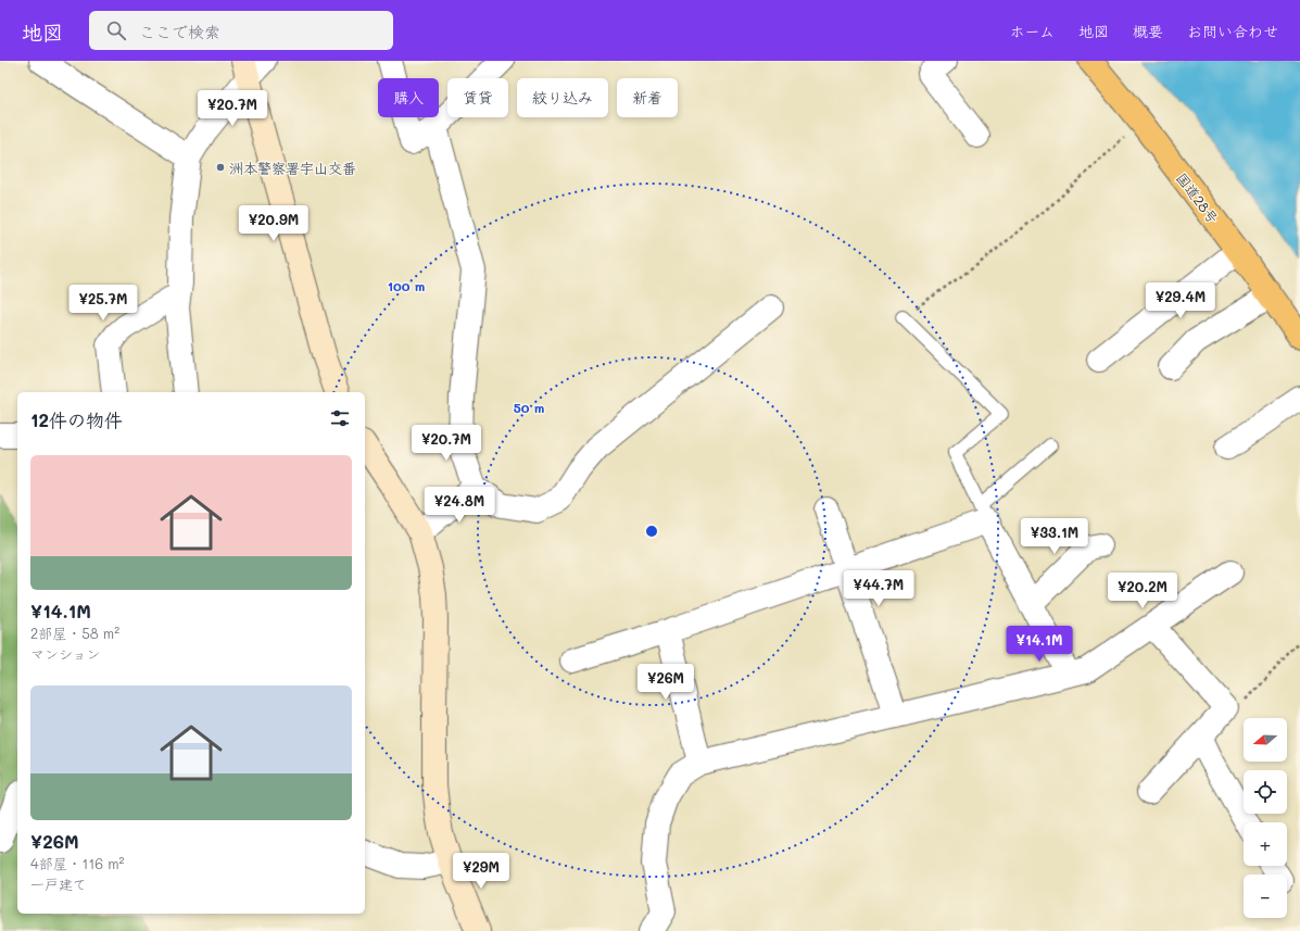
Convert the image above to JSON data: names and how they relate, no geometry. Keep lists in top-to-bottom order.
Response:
{
  "streets": {
    "highway": ["国道28号"]
  },
  "places": ["洲本警察署宇山交番"],
  "north": "left",
  "page": {
    "header": "地図",
    "search": "ここで検索",
    "nav": [
      "ホーム",
      "地図",
      "概要",
      "お問い合わせ"
    ],
    "chip": [
      "購入",
      "賃貸",
      "絞り込み",
      "新着"
    ],
    "price": [
      "¥20.7M",
      "¥20.9M",
      "¥29.4M",
      "¥25.7M",
      "¥20.7M",
      "¥24.8M",
      "¥33.1M",
      "¥44.7M",
      "¥20.2M",
      "¥14.1M",
      "¥26M",
      "¥29M"
    ],
    "heading": "12件の物件",
    "list": [
      {
        "name": "¥14.1M",
        "note": "2部屋 · 58 m² · マンション"
      },
      {
        "name": "¥26M",
        "note": "4部屋 · 116 m² · 一戸建て"
      }
    ],
    "map_buttons": ["+", "−"]
  },
  "rings": ["100 m", "50 m"]
}
